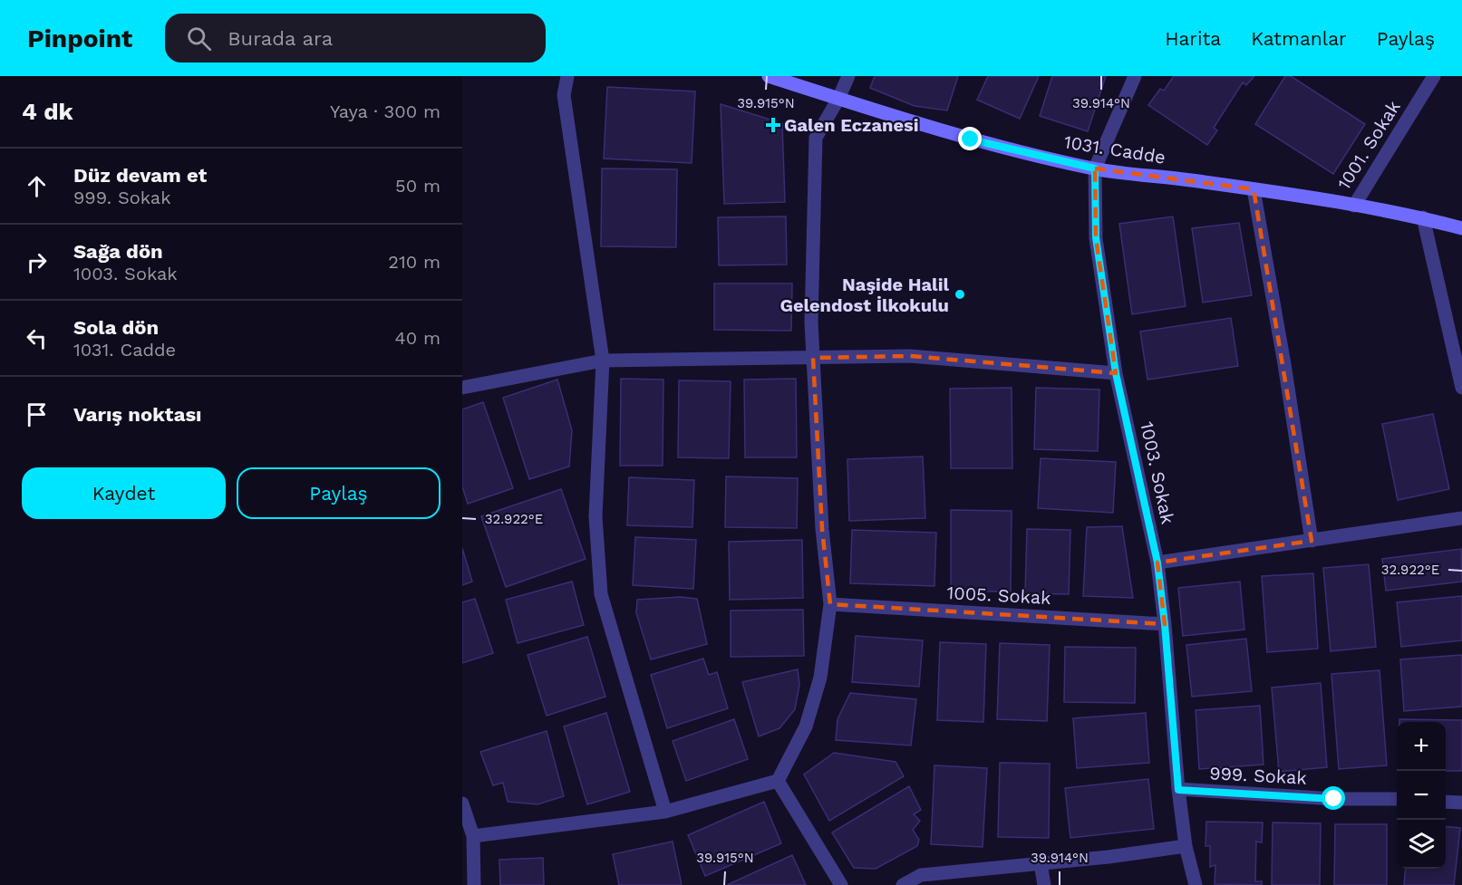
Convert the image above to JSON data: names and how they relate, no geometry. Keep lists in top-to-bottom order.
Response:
{
  "streets": {
    "street": [
      "1001. Sokak",
      "1031. Cadde",
      "1003. Sokak",
      "1005. Sokak",
      "999. Sokak"
    ]
  },
  "crossings": [
    ["1001. Sokak", "1031. Cadde"],
    ["1031. Cadde", "1003. Sokak"],
    ["1003. Sokak", "1005. Sokak"],
    ["1003. Sokak", "999. Sokak"]
  ],
  "places": {
    "health": ["Galen Eczanesi"],
    "other": ["Naşide Halil Gelendost İlkokulu"]
  },
  "page": {
    "header": "Pinpoint",
    "search": "Burada ara",
    "nav": ["Harita", "Katmanlar", "Paylaş"],
    "heading": ["4 dk", "Yaya · 300 m"],
    "list": [
      ["Düz devam et", "999. Sokak", "50 m"],
      ["Sağa dön", "1003. Sokak", "210 m"],
      ["Sola dön", "1031. Cadde", "40 m"],
      "Varış noktası"
    ],
    "buttons": ["Kaydet", "Paylaş"],
    "map_buttons": ["+", "−"]
  },
  "coordinates": ["39.915°N", "39.914°N", "32.922°E"]
}
